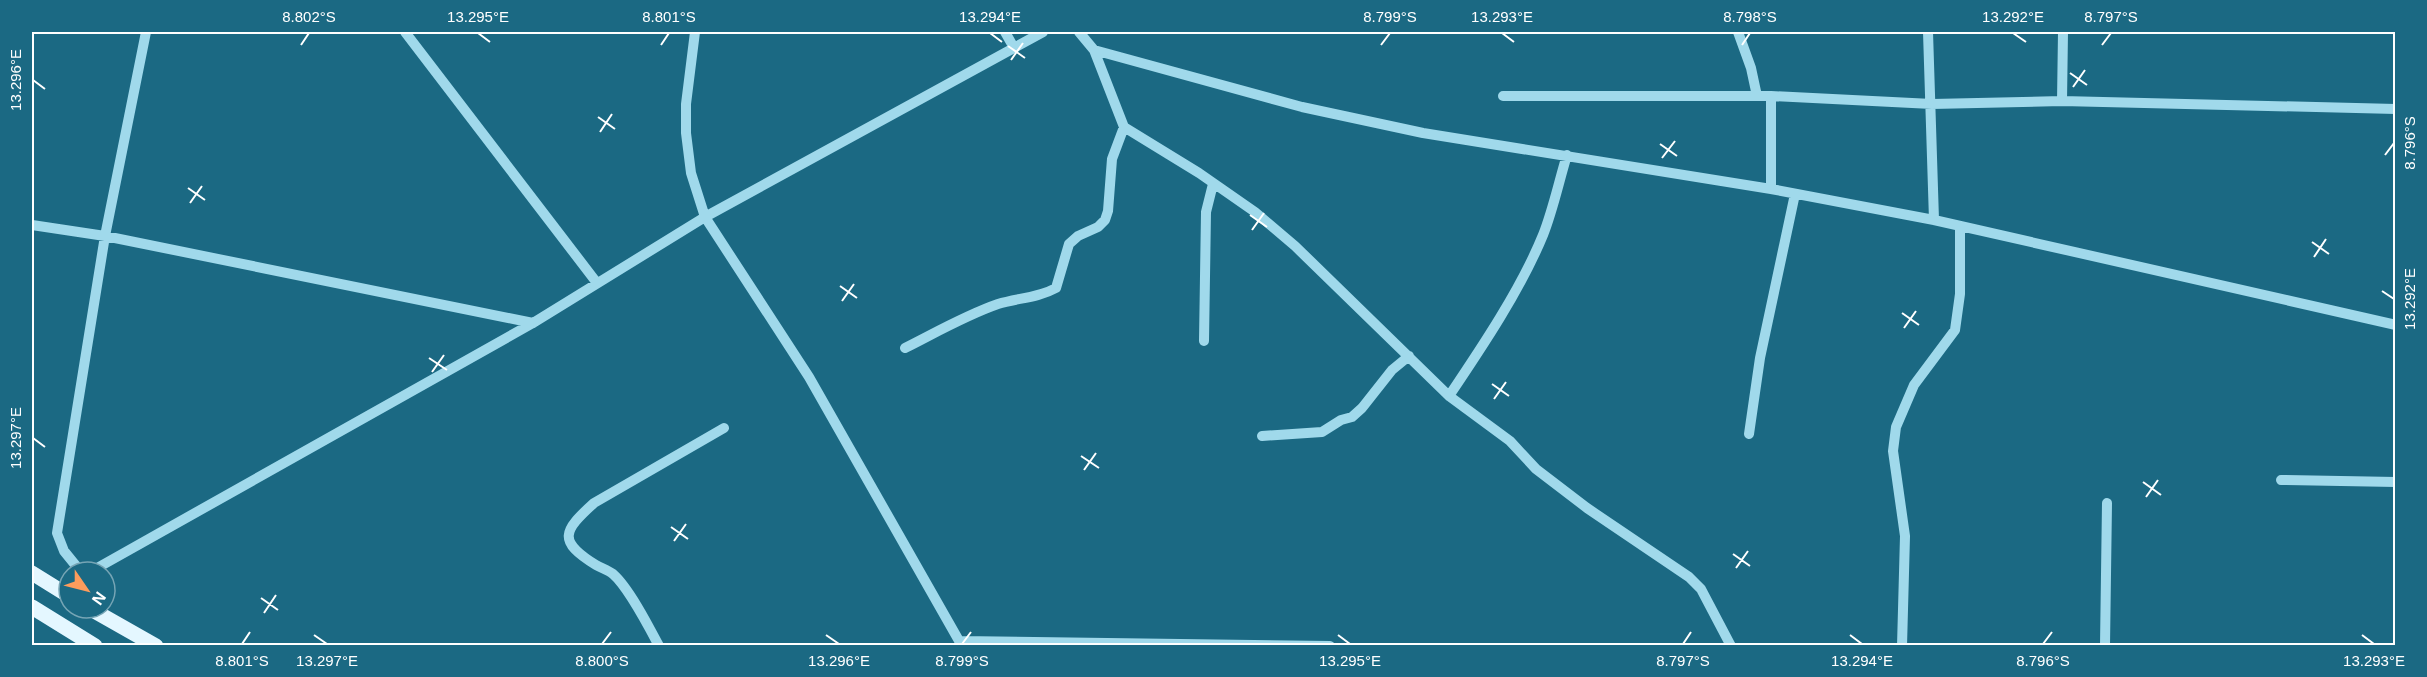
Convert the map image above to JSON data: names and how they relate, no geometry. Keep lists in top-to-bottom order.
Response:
{
  "north": "bottom right",
  "coordinates": [
    "8.802°S",
    "13.295°E",
    "8.801°S",
    "13.294°E",
    "8.799°S",
    "13.293°E",
    "8.798°S",
    "13.292°E",
    "8.797°S",
    "13.296°E",
    "8.796°S",
    "13.297°E",
    "8.800°S"
  ]
}
